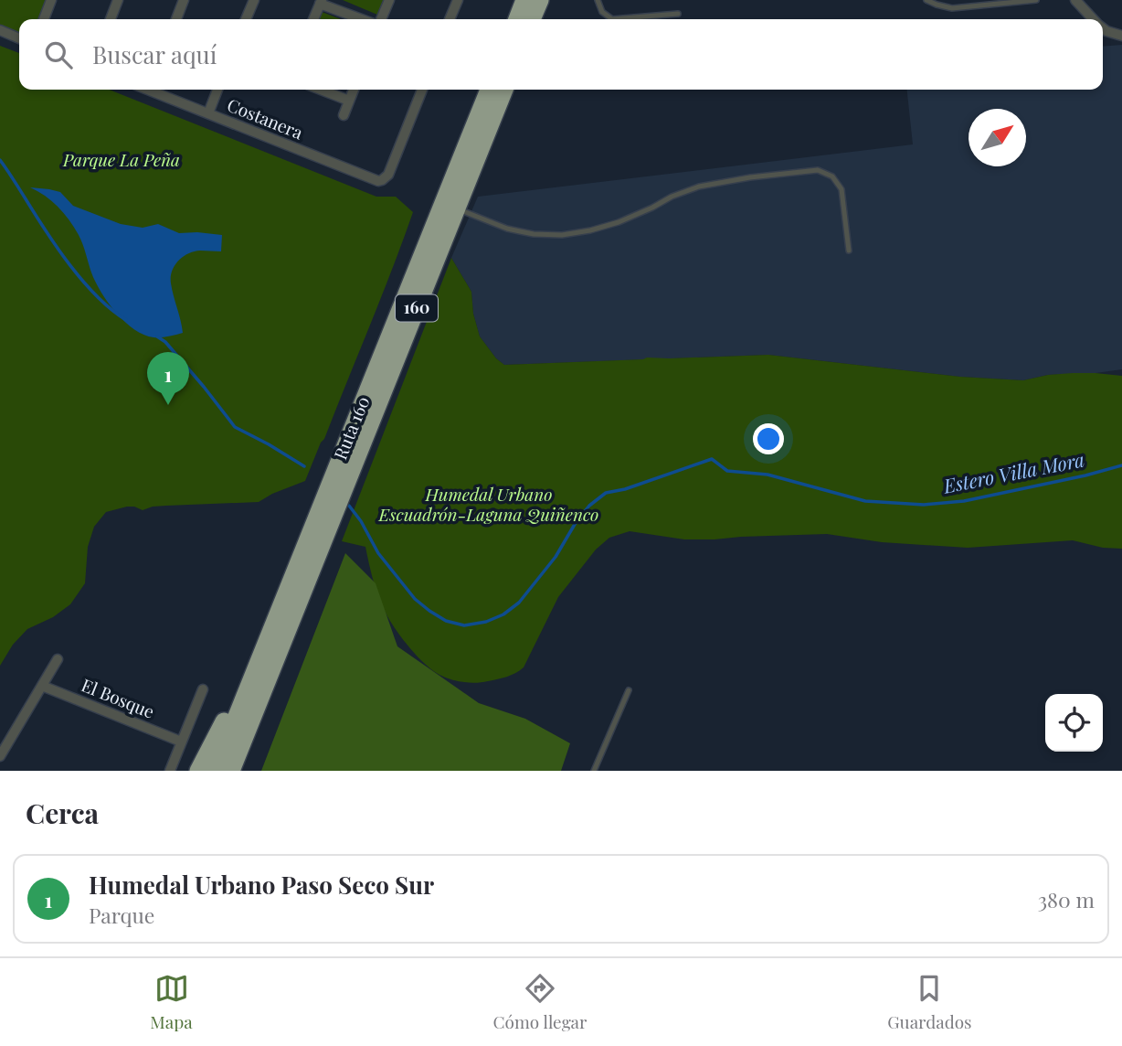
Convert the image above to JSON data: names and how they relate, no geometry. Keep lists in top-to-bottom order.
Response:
{
  "streets": {
    "highway": ["160", "Ruta 160"],
    "street": ["Costanera", "El Bosque"]
  },
  "water": ["Estero Villa Mora"],
  "parks": ["Parque La Peña", "Humedal Urbano Escuadrón-Laguna Quiñenco"],
  "north": "top right",
  "page": {
    "search": "Buscar aquí",
    "pins": "1",
    "heading": "Cerca",
    "list": [
      {
        "mark": "1",
        "name": "Humedal Urbano Paso Seco Sur",
        "note": "Parque",
        "value": "380 m"
      }
    ],
    "nav": ["Mapa", "Cómo llegar", "Guardados"]
  }
}
